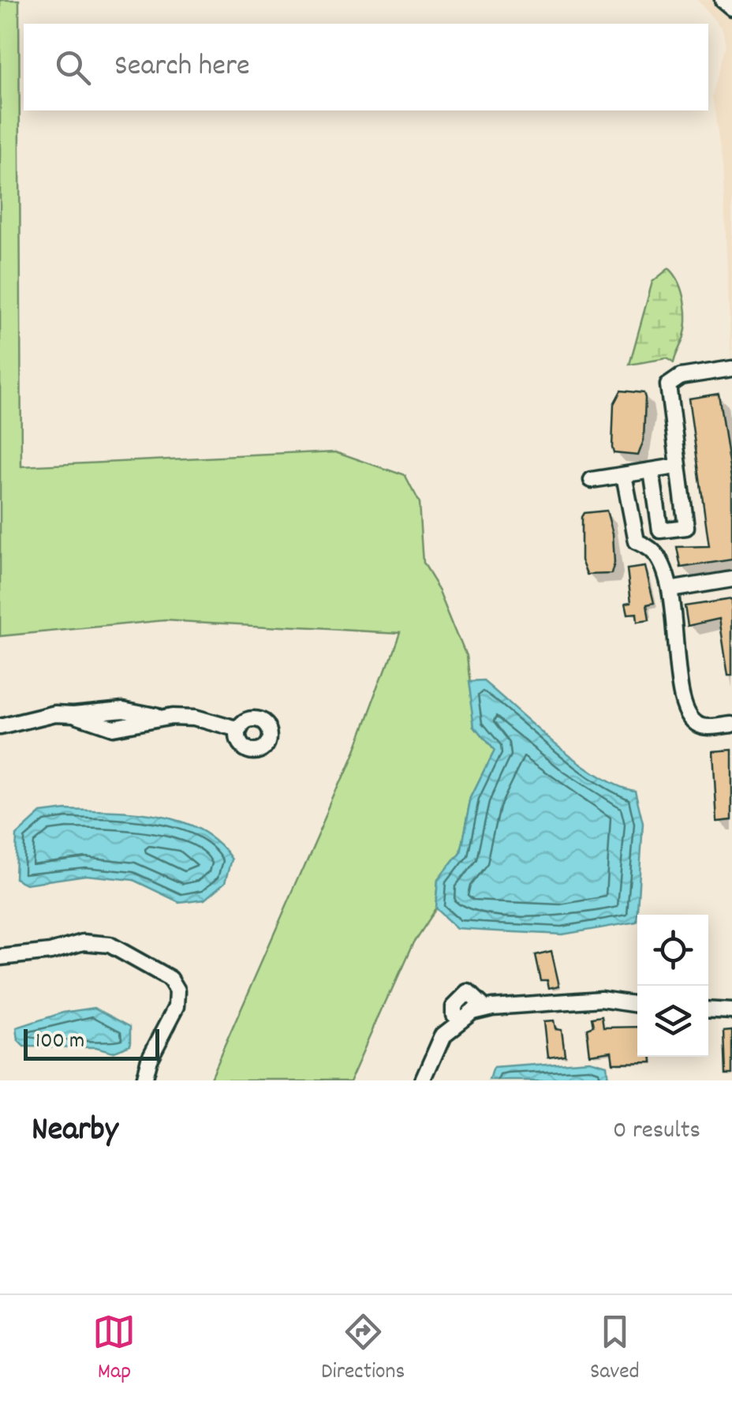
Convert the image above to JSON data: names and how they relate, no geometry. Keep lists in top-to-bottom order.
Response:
{
  "scale_bar": "100 m",
  "page": {
    "search": "Search here",
    "scale": "100 m",
    "heading": ["Nearby", "0 results"],
    "nav": ["Map", "Directions", "Saved"]
  }
}
